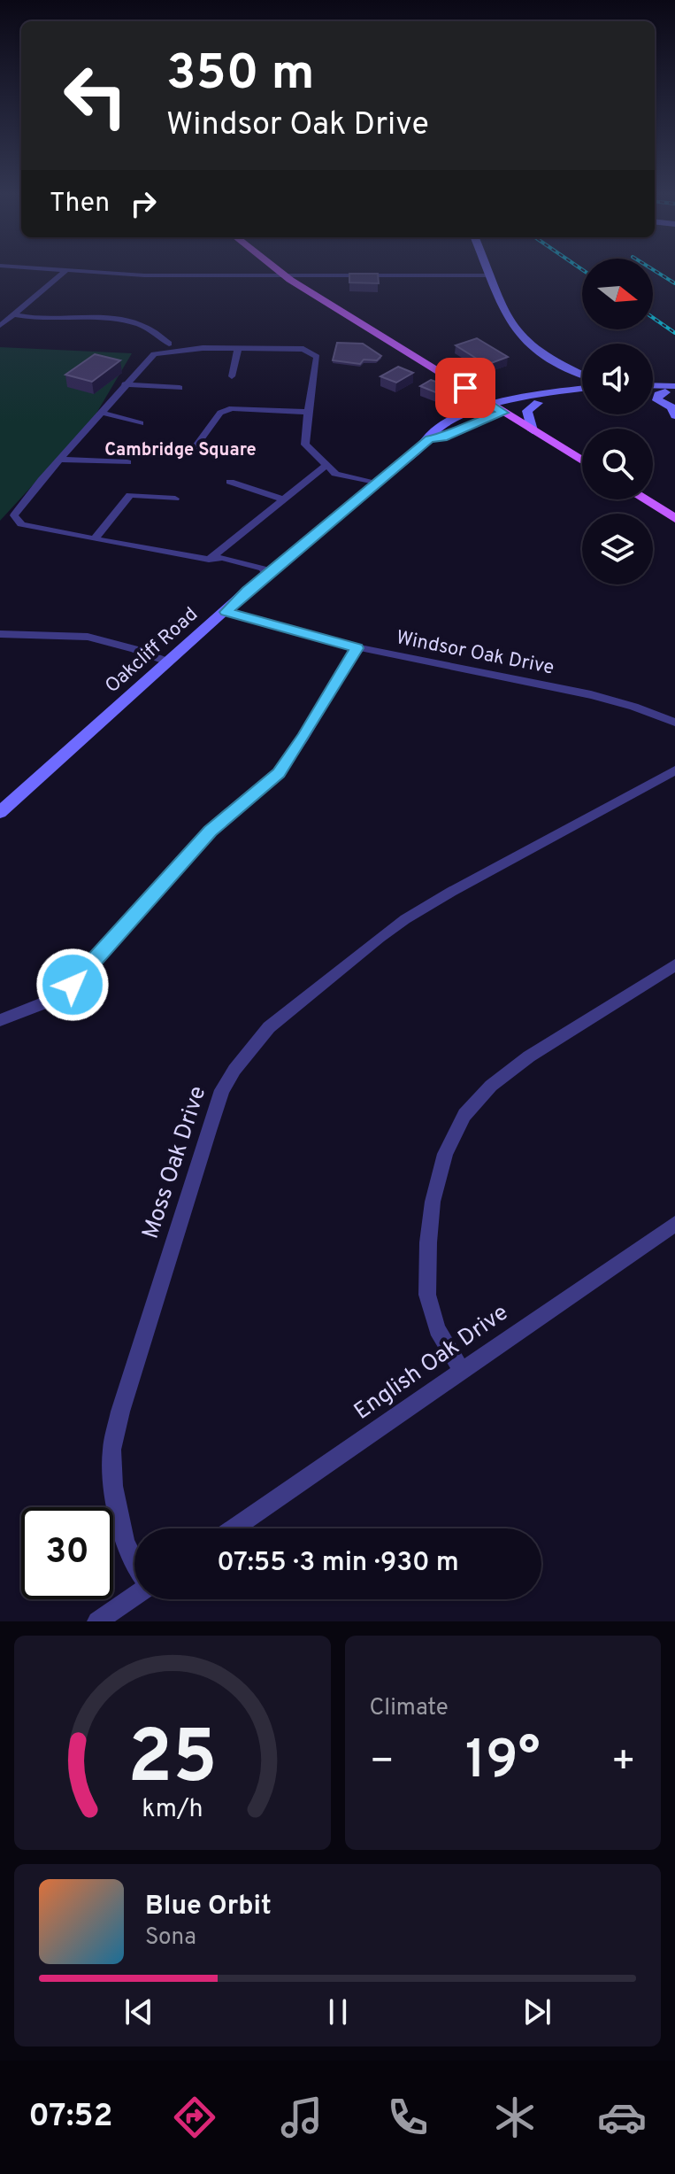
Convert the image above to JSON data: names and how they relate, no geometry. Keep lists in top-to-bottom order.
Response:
{
  "streets": {
    "main road": ["Oakcliff Road"],
    "street": ["Windsor Oak Drive", "Moss Oak Drive", "English Oak Drive"]
  },
  "crossings": [
    ["Oakcliff Road", "Windsor Oak Drive"]
  ],
  "districts": ["Cambridge Square"],
  "north": "right",
  "page": {
    "turn": ["350 m", "Windsor Oak Drive"],
    "then": "Then",
    "limit": "30",
    "trip": "07:55 · 3 min · 930 m",
    "tile": "Climate",
    "heat": ["−", "19°", "+"],
    "song": ["Blue Orbit", "Sona"],
    "tabs": "07:52",
    "gauge": ["25", "km/h"]
  }
}
